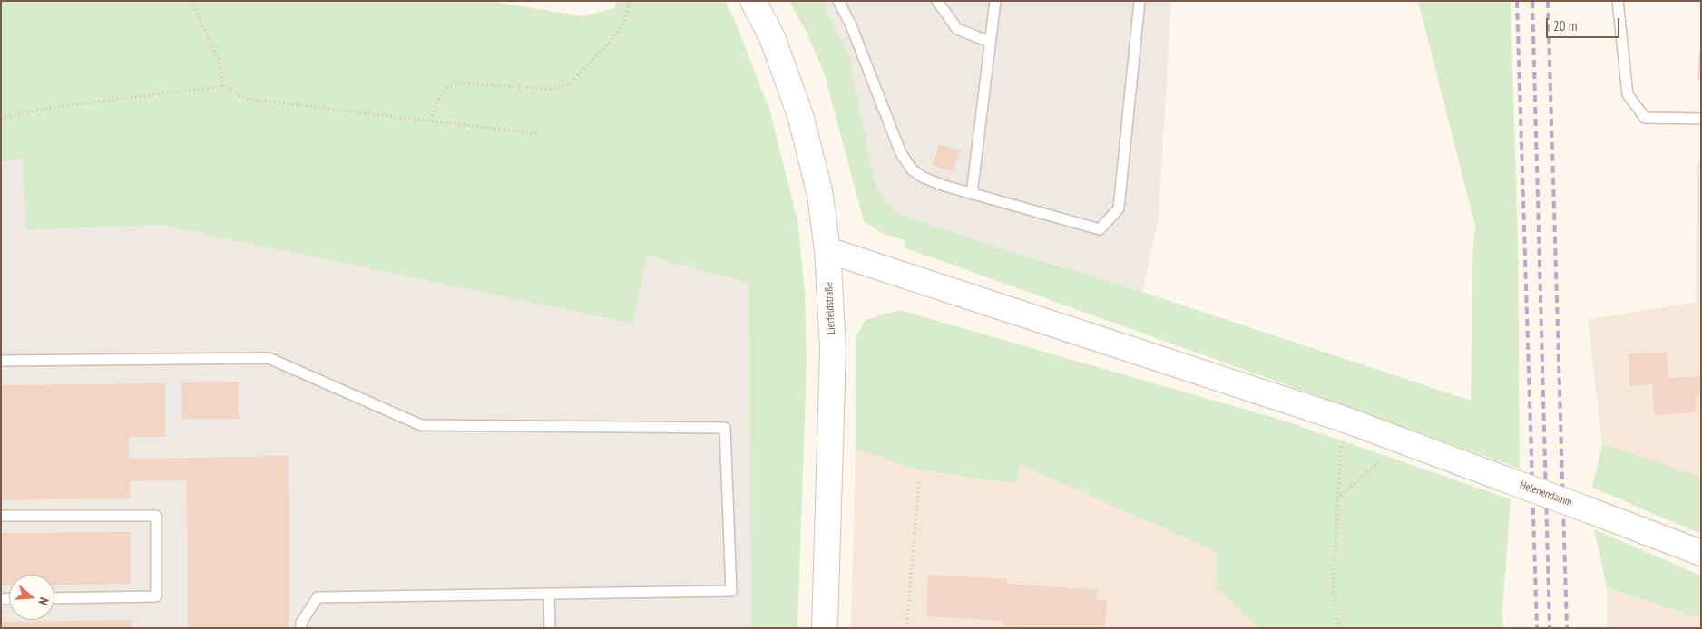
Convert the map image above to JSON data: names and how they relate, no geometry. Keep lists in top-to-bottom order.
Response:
{
  "streets": {
    "street": ["Lierfeldstraße", "Helenendamm"]
  },
  "crossings": [
    ["Lierfeldstraße", "Helenendamm"]
  ],
  "scale_bar": "20 m",
  "north": "right"
}
